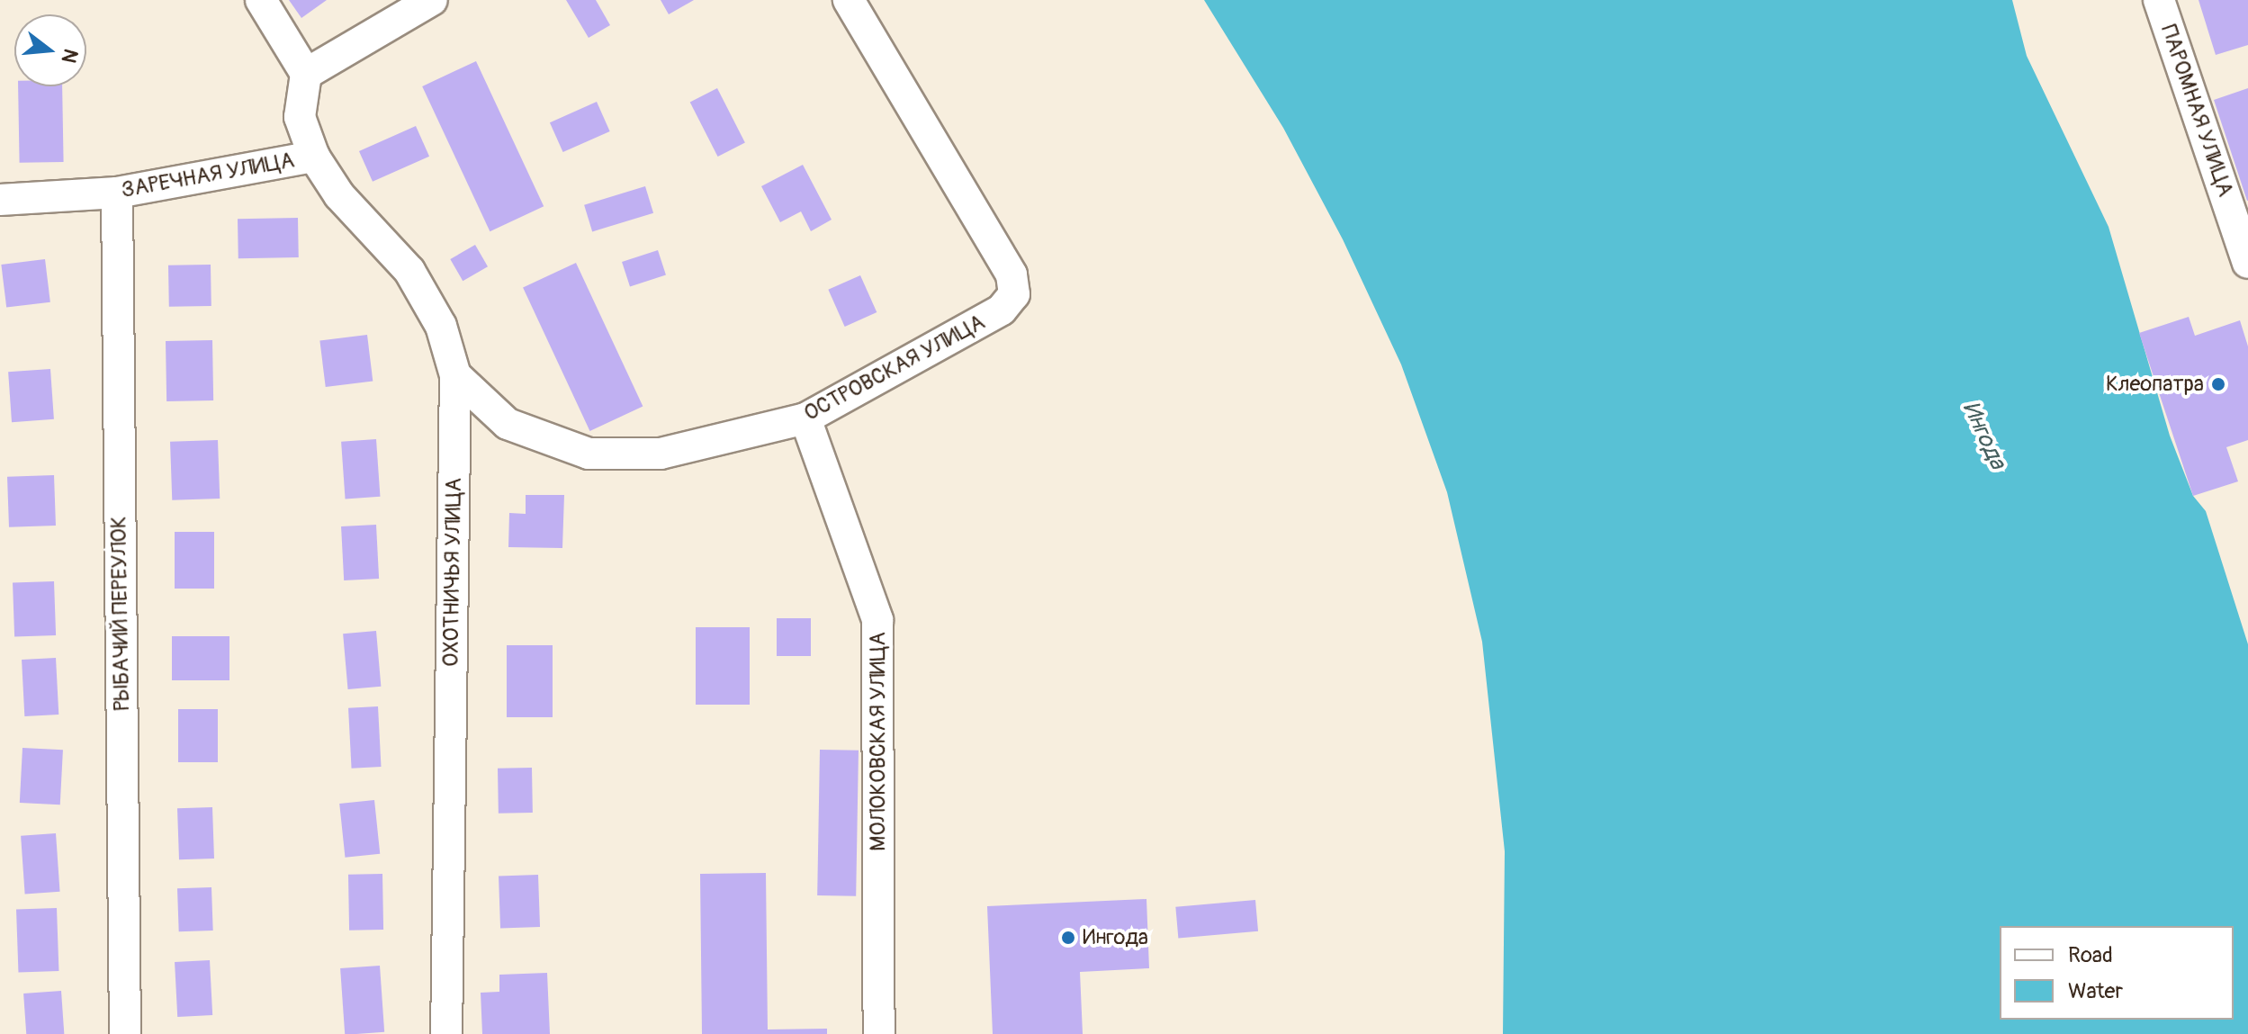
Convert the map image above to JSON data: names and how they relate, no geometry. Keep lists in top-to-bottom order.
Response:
{
  "streets": {
    "street": [
      "ПАРОМНАЯ УЛИЦА",
      "ЗАРЕЧНАЯ УЛИЦА",
      "ОСТРОВСКАЯ УЛИЦА",
      "ОХОТНИЧЬЯ УЛИЦА",
      "РЫБАЧИЙ ПЕРЕУЛОК",
      "МОЛОКОВСКАЯ УЛИЦА"
    ]
  },
  "crossings": [
    ["ЗАРЕЧНАЯ УЛИЦА", "ОХОТНИЧЬЯ УЛИЦА"],
    ["ЗАРЕЧНАЯ УЛИЦА", "РЫБАЧИЙ ПЕРЕУЛОК"],
    ["ОСТРОВСКАЯ УЛИЦА", "ОХОТНИЧЬЯ УЛИЦА"],
    ["ОСТРОВСКАЯ УЛИЦА", "МОЛОКОВСКАЯ УЛИЦА"]
  ],
  "water": ["Ингода"],
  "places": ["Клеопатра", "Ингода"],
  "legend": ["Road", "Water"],
  "north": "right"
}
